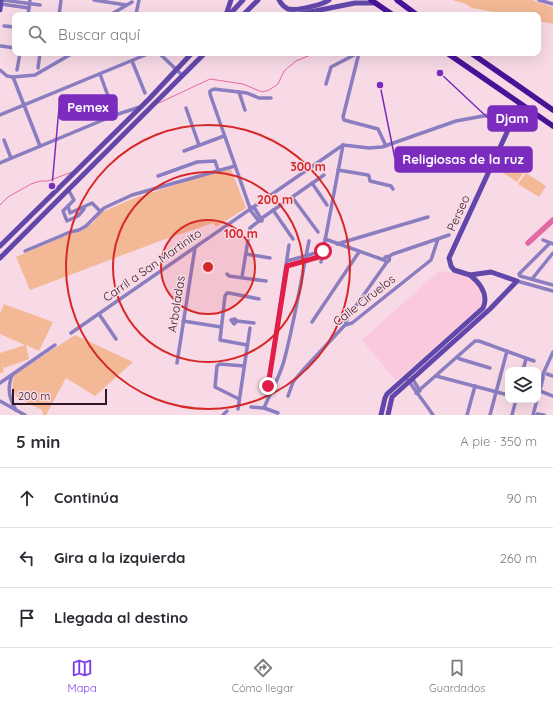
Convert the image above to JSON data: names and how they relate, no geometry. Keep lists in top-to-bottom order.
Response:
{
  "streets": {
    "main road": ["Perseo"],
    "street": ["Carril a San Martinito", "Calle Ciruelos", "Arboladas"]
  },
  "crossings": [
    ["Carril a San Martinito", "Arboladas"]
  ],
  "places": ["Djam", "Religiosas de la ruz", "Pemex"],
  "scale_bar": "200 m",
  "page": {
    "search": "Buscar aquí",
    "scale": "200 m",
    "heading": ["5 min", "A pie · 350 m"],
    "list": [
      ["Continúa", "90 m"],
      ["Gira a la izquierda", "260 m"],
      "Llegada al destino"
    ],
    "nav": ["Mapa", "Cómo llegar", "Guardados"]
  },
  "rings": ["300 m", "200 m", "100 m"]
}
